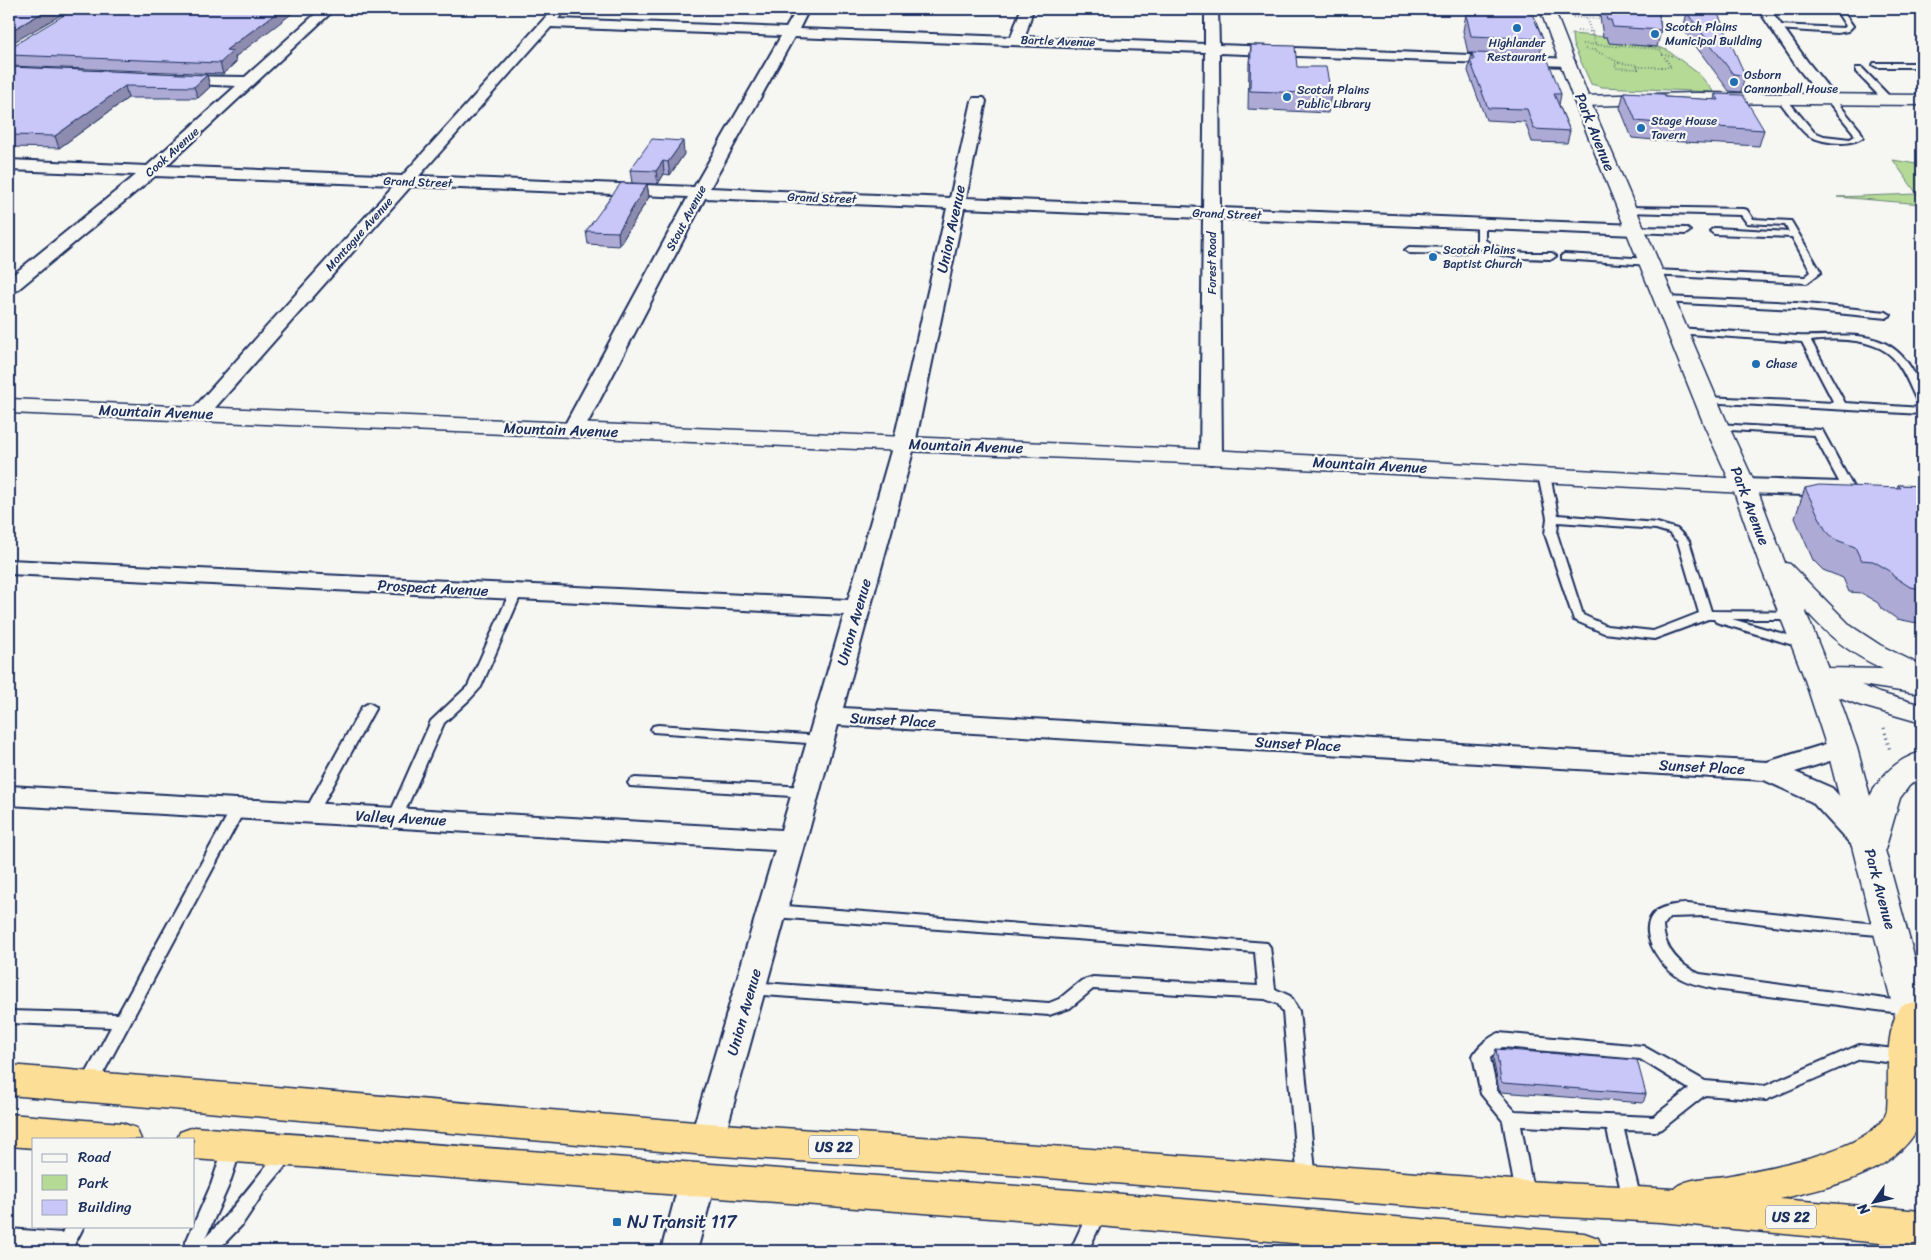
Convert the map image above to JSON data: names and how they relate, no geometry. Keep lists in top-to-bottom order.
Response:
{
  "streets": {
    "highway": ["US 22"],
    "main road": ["Park Avenue", "Mountain Avenue"],
    "street": [
      "Bartle Avenue",
      "Cook Avenue",
      "Grand Street",
      "Stout Avenue",
      "Union Avenue",
      "Montague Avenue",
      "Forest Road",
      "Prospect Avenue",
      "Sunset Place",
      "Valley Avenue"
    ]
  },
  "crossings": [
    ["Bartle Avenue", "Park Avenue"],
    ["Bartle Avenue", "Stout Avenue"],
    ["Bartle Avenue", "Montague Avenue"],
    ["Bartle Avenue", "Forest Road"],
    ["Park Avenue", "Grand Street"],
    ["Park Avenue", "Mountain Avenue"],
    ["Park Avenue", "Sunset Place"],
    ["Cook Avenue", "Grand Street"],
    ["Grand Street", "Stout Avenue"],
    ["Grand Street", "Union Avenue"],
    ["Grand Street", "Montague Avenue"],
    ["Grand Street", "Forest Road"],
    ["Stout Avenue", "Mountain Avenue"],
    ["Union Avenue", "Mountain Avenue"],
    ["Union Avenue", "Prospect Avenue"],
    ["Union Avenue", "Sunset Place"],
    ["Union Avenue", "Valley Avenue"],
    ["Union Avenue", "US 22"],
    ["Montague Avenue", "Mountain Avenue"],
    ["Forest Road", "Mountain Avenue"]
  ],
  "places": {
    "other": [
      "Highlander Restaurant",
      "Scotch Plains Municipal Building",
      "Osborn Cannonball House",
      "Scotch Plains Public Library",
      "Stage House Tavern",
      "Scotch Plains Baptist Church",
      "Chase"
    ],
    "transit": ["NJ Transit 117"]
  },
  "legend": ["Road", "Park", "Building"],
  "north": "bottom left"
}
